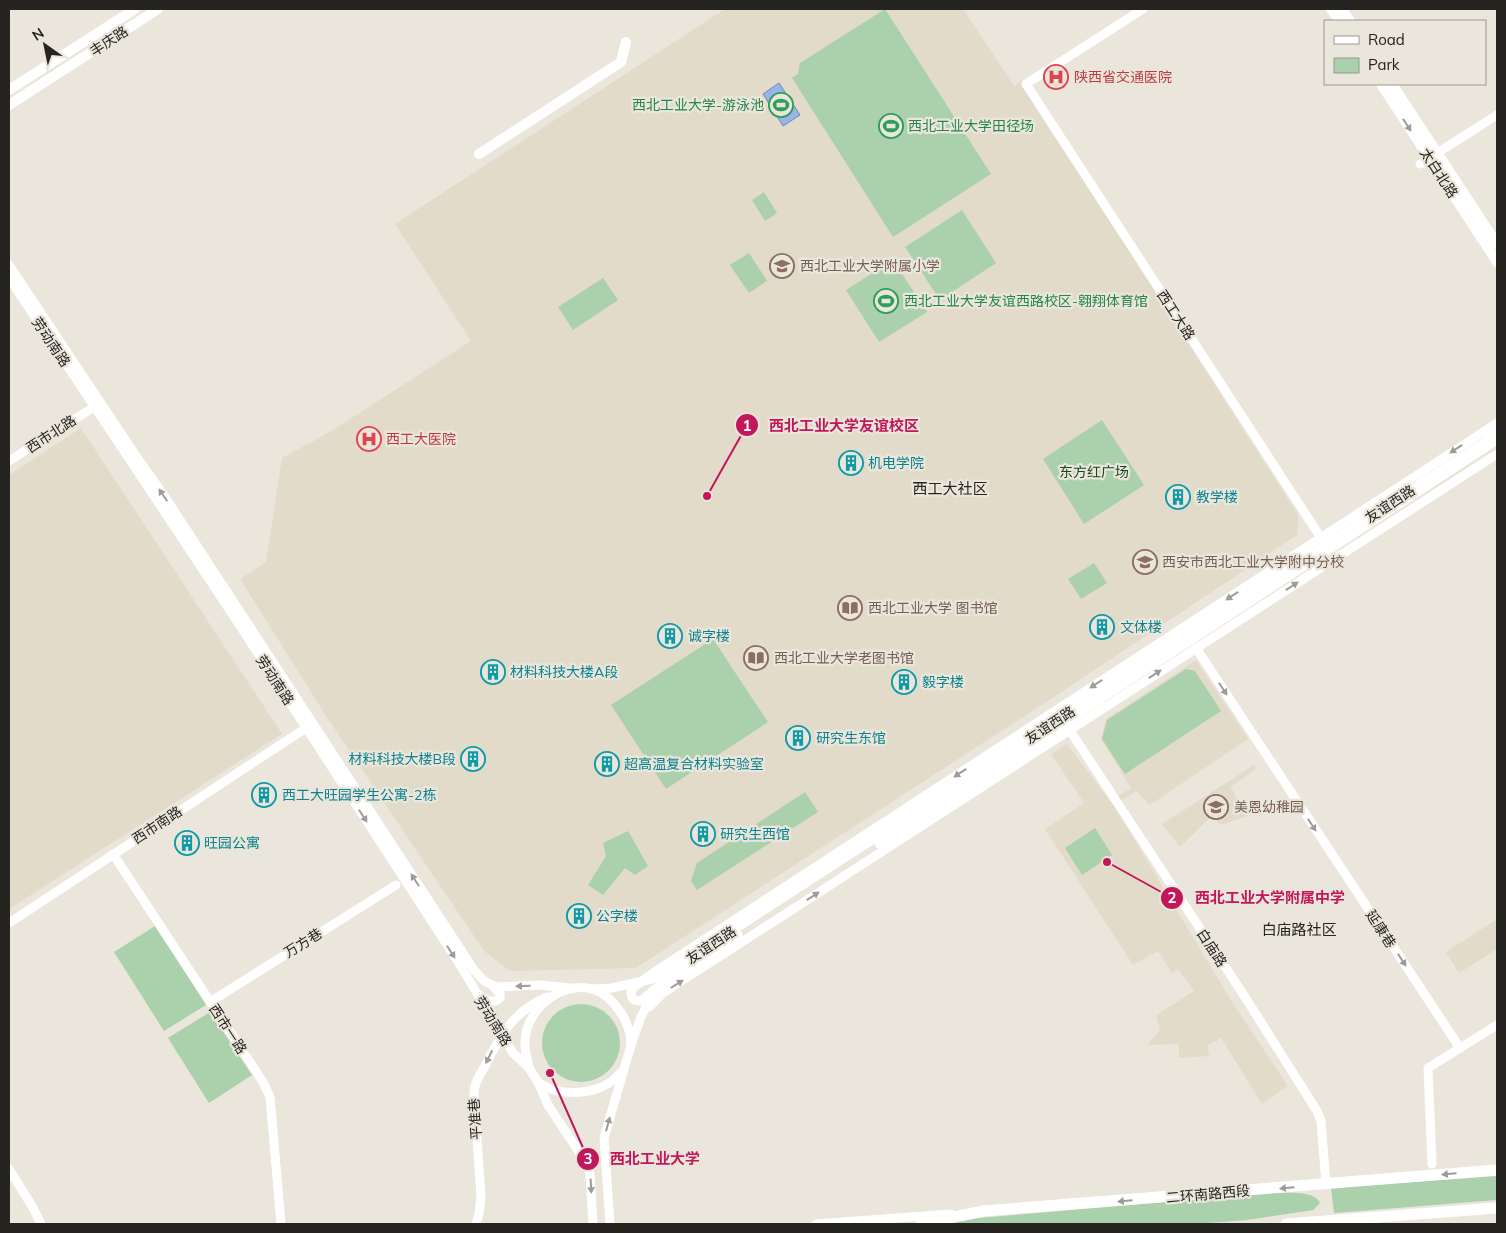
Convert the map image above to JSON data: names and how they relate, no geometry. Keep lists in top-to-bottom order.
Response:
{
  "streets": {
    "highway": ["二环南路西段"],
    "main road": ["丰庆路", "太白北路"],
    "street": [
      "西工大路",
      "劳动南路",
      "西市北路",
      "友谊西路",
      "西市南路",
      "延康巷",
      "万方巷",
      "白庙路",
      "西市一路",
      "平准巷"
    ]
  },
  "crossings": [
    ["西工大路", "友谊西路"],
    ["劳动南路", "西市北路"],
    ["劳动南路", "友谊西路"],
    ["劳动南路", "西市南路"],
    ["劳动南路", "平准巷"],
    ["友谊西路", "白庙路"],
    ["友谊西路", "平准巷"],
    ["西市南路", "西市一路"],
    ["万方巷", "西市一路"],
    ["白庙路", "二环南路西段"]
  ],
  "one_way": ["延康巷", "平准巷"],
  "districts": ["西工大社区", "白庙路社区"],
  "parks": ["东方红广场"],
  "places": {
    "hospital": ["陕西省交通医院", "西工大医院"],
    "sports": ["西北工业大学-游泳池", "西北工业大学田径场", "西北工业大学友谊西路校区-翱翔体育馆"],
    "school or university": ["西北工业大学附属小学", "西安市西北工业大学附中分校", "美恩幼稚园"],
    "building": [
      "机电学院",
      "教学楼",
      "文体楼",
      "诚字楼",
      "材料科技大楼A段",
      "毅字楼",
      "研究生东馆",
      "材料科技大楼B段",
      "超高温复合材料实验室",
      "西工大旺园学生公寓-2栋",
      "研究生西馆",
      "旺园公寓",
      "公字楼"
    ],
    "other": ["西北工业大学友谊校区", "西北工业大学附属中学", "西北工业大学"],
    "library": ["西北工业大学 图书馆", "西北工业大学老图书馆"]
  },
  "legend": ["Road", "Park"],
  "north": "top left"
}
